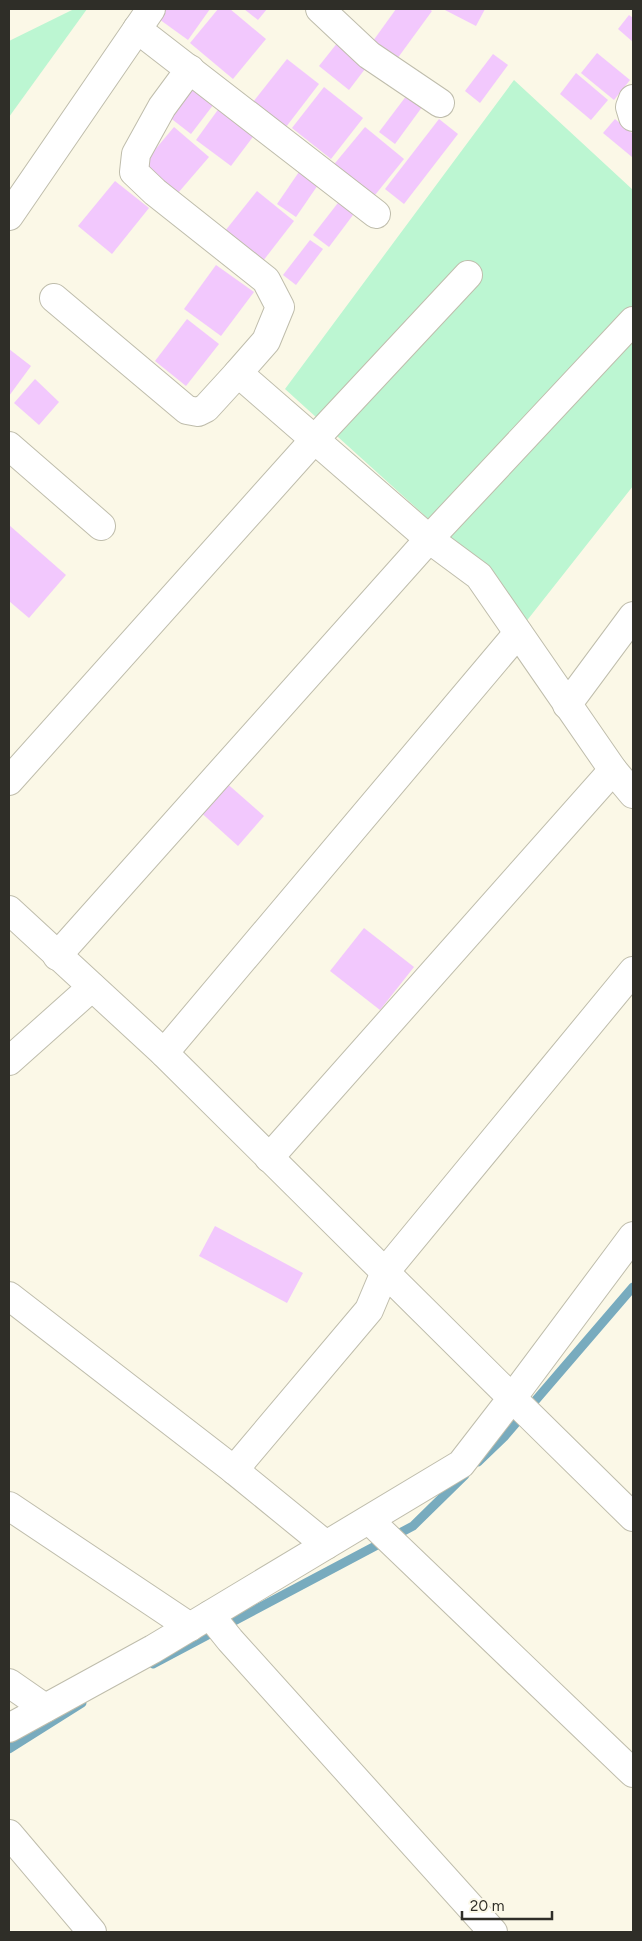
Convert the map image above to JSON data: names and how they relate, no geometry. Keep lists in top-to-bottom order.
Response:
{
  "scale_bar": "20 m"
}
